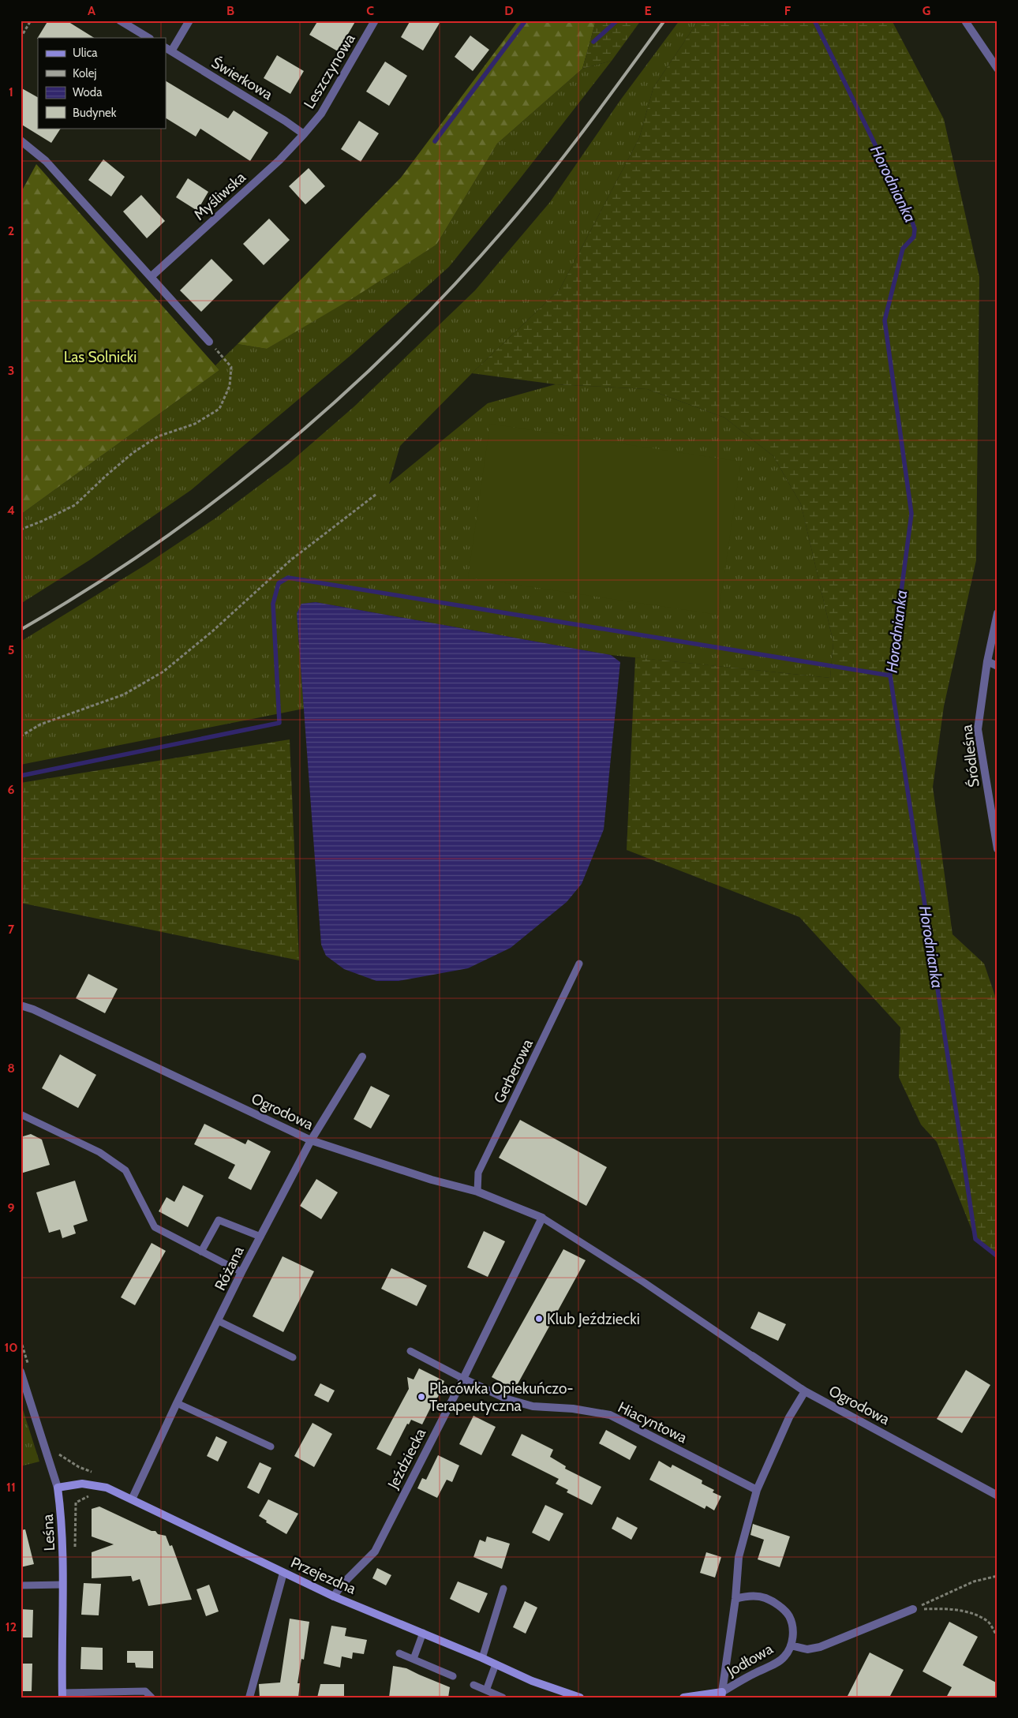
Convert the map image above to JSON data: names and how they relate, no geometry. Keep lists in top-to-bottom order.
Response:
{
  "streets": {
    "street": [
      "Leszczynowa",
      "Świerkowa",
      "Myśliwska",
      "Śródleśna",
      "Ogrodowa",
      "Różana",
      "Hiacyntowa",
      "Jeździecka",
      "Leśna",
      "Przejezdna",
      "Jodłowa"
    ],
    "lane": ["Gerberowa"]
  },
  "crossings": [
    ["Leszczynowa", "Świerkowa"],
    ["Leszczynowa", "Myśliwska"],
    ["Świerkowa", "Myśliwska"],
    ["Gerberowa", "Ogrodowa"],
    ["Ogrodowa", "Różana"],
    ["Ogrodowa", "Hiacyntowa"],
    ["Ogrodowa", "Jeździecka"],
    ["Ogrodowa", "Jodłowa"],
    ["Różana", "Przejezdna"],
    ["Hiacyntowa", "Jeździecka"],
    ["Hiacyntowa", "Jodłowa"],
    ["Jeździecka", "Przejezdna"],
    ["Leśna", "Przejezdna"]
  ],
  "water": ["Horodnianka"],
  "parks": ["Las Solnicki"],
  "places": ["Klub Jeździecki", "Placówka Opiekuńczo- Terapeutyczna"],
  "legend": [
    "Ulica",
    "Kolej",
    "Woda",
    "Budynek"
  ],
  "grid": {
    "columns": [
      "A",
      "B",
      "C",
      "D",
      "E",
      "F",
      "G"
    ],
    "rows": [
      "1",
      "2",
      "3",
      "4",
      "5",
      "6",
      "7",
      "8",
      "9",
      "10",
      "11",
      "12"
    ]
  }
}
